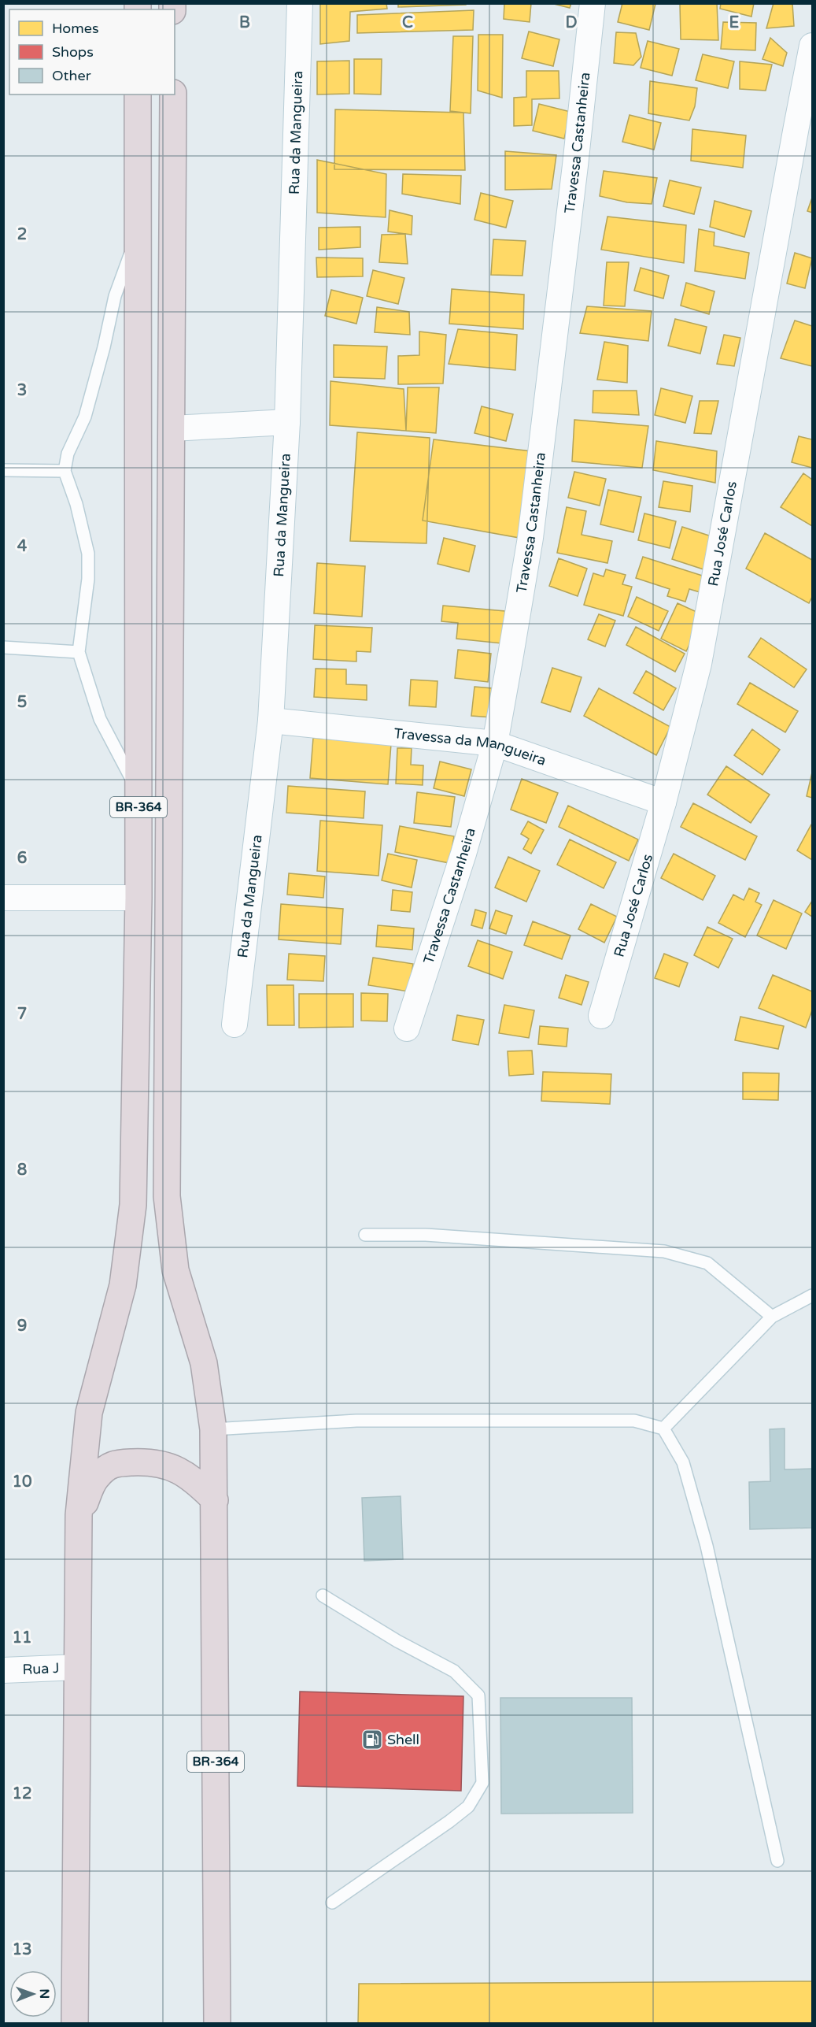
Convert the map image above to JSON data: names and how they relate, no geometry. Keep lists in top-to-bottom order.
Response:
{
  "streets": {
    "highway": ["BR-364"],
    "street": [
      "Rua da Mangueira",
      "Travessa Castanheira",
      "Rua José Carlos",
      "Travessa da Mangueira",
      "Rua J"
    ]
  },
  "crossings": [
    ["Rua da Mangueira", "Travessa da Mangueira"],
    ["Travessa Castanheira", "Travessa da Mangueira"],
    ["Rua José Carlos", "Travessa da Mangueira"],
    ["BR-364", "Rua J"]
  ],
  "places": {
    "fuel station": ["Shell"]
  },
  "legend": ["Homes", "Shops", "Other"],
  "north": "right",
  "grid": {
    "columns": [
      "B",
      "C",
      "D",
      "E"
    ],
    "rows": [
      "2",
      "3",
      "4",
      "5",
      "6",
      "7",
      "8",
      "9",
      "10",
      "11",
      "12",
      "13"
    ]
  }
}
